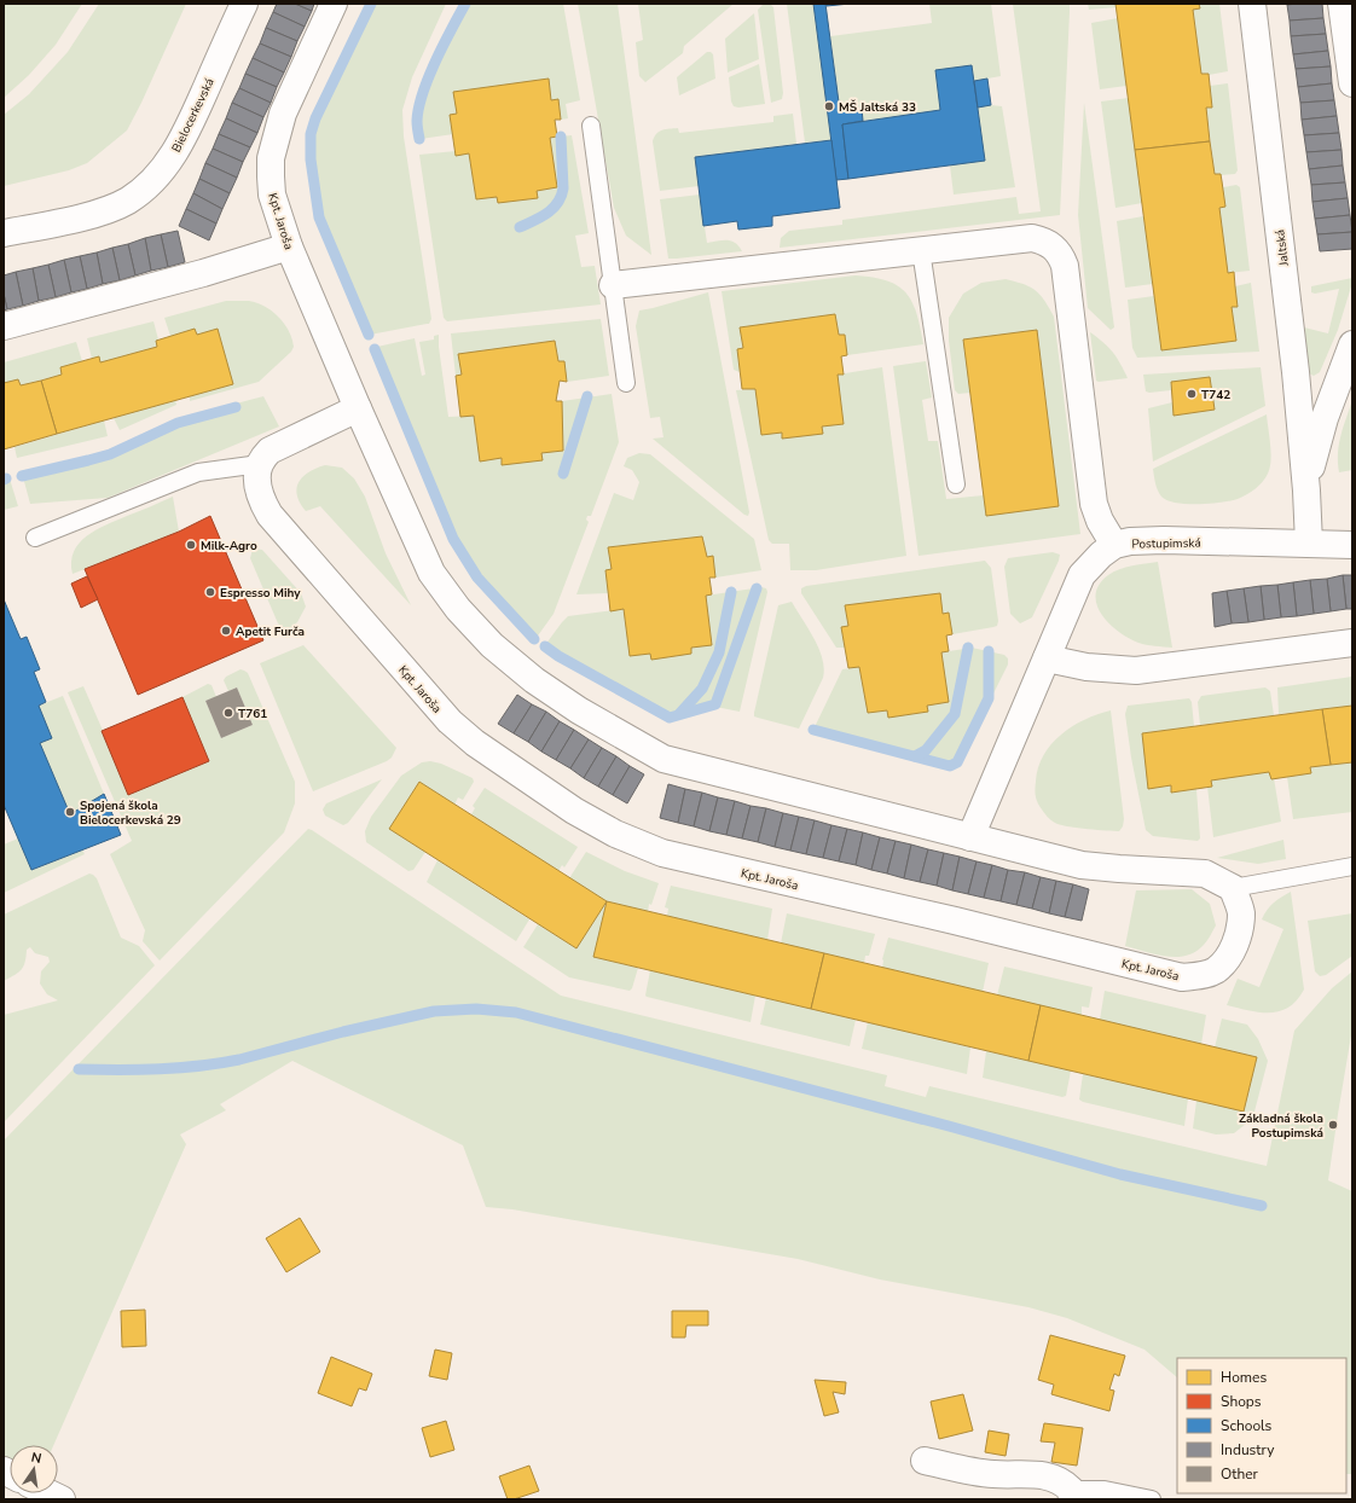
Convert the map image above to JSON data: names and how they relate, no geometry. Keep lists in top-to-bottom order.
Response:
{
  "streets": {
    "street": [
      "Bielocerkevská",
      "Kpt. Jaroša",
      "Jaltská",
      "Postupimská"
    ]
  },
  "crossings": [
    ["Kpt. Jaroša", "Postupimská"],
    ["Jaltská", "Postupimská"]
  ],
  "places": [
    "MŠ Jaltská 33",
    "T742",
    "Milk-Agro",
    "Espresso Mihy",
    "Apetit Furča",
    "T761",
    "Spojená škola Bielocerkevská 29",
    "Základná škola Postupimská"
  ],
  "legend": [
    "Homes",
    "Shops",
    "Schools",
    "Industry",
    "Other"
  ],
  "north": "top"
}
